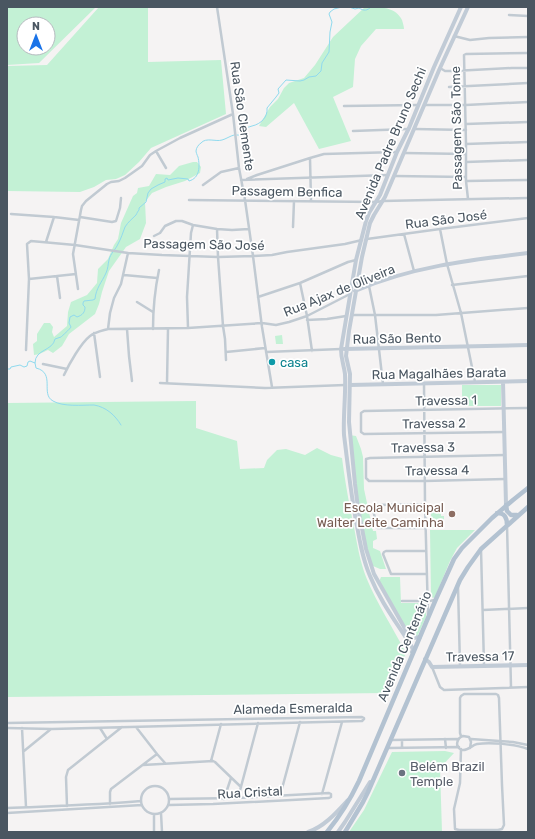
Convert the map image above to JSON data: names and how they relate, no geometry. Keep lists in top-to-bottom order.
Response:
{
  "streets": {
    "main road": [
      "Avenida Padre Bruno Sechi",
      "Rua Ajax de Oliveira",
      "Rua São Bento",
      "Rua Magalhães Barata",
      "Avenida Centenário",
      "Travessa 17"
    ],
    "street": [
      "Rua São Clemente",
      "Passagem São Tome",
      "Passagem Benfica",
      "Rua São José",
      "Passagem São José",
      "Travessa 1",
      "Travessa 2",
      "Travessa 3",
      "Travessa 4",
      "Alameda Esmeralda",
      "Rua Cristal"
    ]
  },
  "crossings": [
    ["Rua São Clemente", "Passagem Benfica"],
    ["Rua São Clemente", "Passagem São José"],
    ["Rua São Clemente", "Rua Ajax de Oliveira"],
    ["Rua São Clemente", "Rua São Bento"],
    ["Passagem São Tome", "Passagem Benfica"],
    ["Avenida Padre Bruno Sechi", "Passagem Benfica"],
    ["Avenida Padre Bruno Sechi", "Rua São José"],
    ["Avenida Padre Bruno Sechi", "Passagem São José"],
    ["Avenida Padre Bruno Sechi", "Rua Ajax de Oliveira"],
    ["Avenida Padre Bruno Sechi", "Rua São Bento"],
    ["Avenida Padre Bruno Sechi", "Rua Magalhães Barata"],
    ["Avenida Padre Bruno Sechi", "Avenida Centenário"],
    ["Rua São José", "Passagem São José"],
    ["Travessa 1", "Travessa 2"],
    ["Travessa 3", "Travessa 4"]
  ],
  "places": ["casa", "Escola Municipal Walter Leite Caminha", "Belém Brazil Temple"],
  "north": "top"
}
